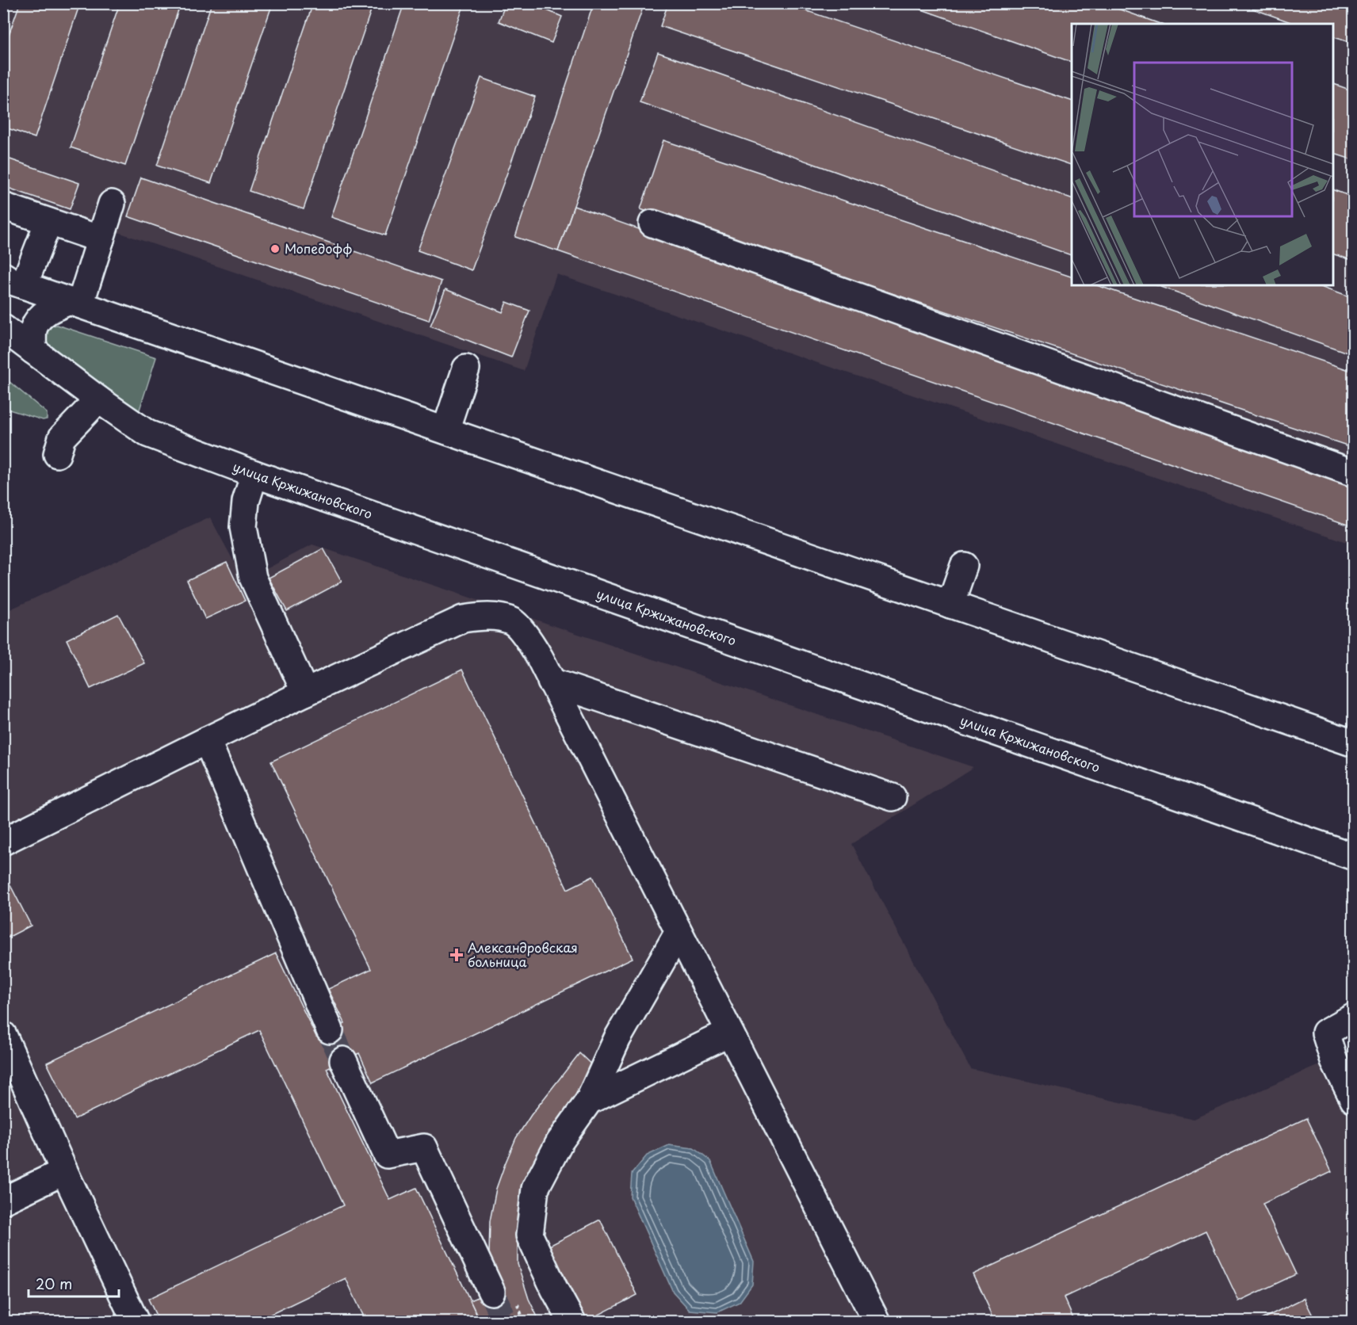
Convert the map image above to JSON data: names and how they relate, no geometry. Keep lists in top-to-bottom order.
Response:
{
  "streets": {
    "street": ["улица Кржижановского"]
  },
  "places": {
    "other": ["Мопедофф"],
    "health": ["Александровская больница"]
  },
  "scale_bar": "20 m"
}
